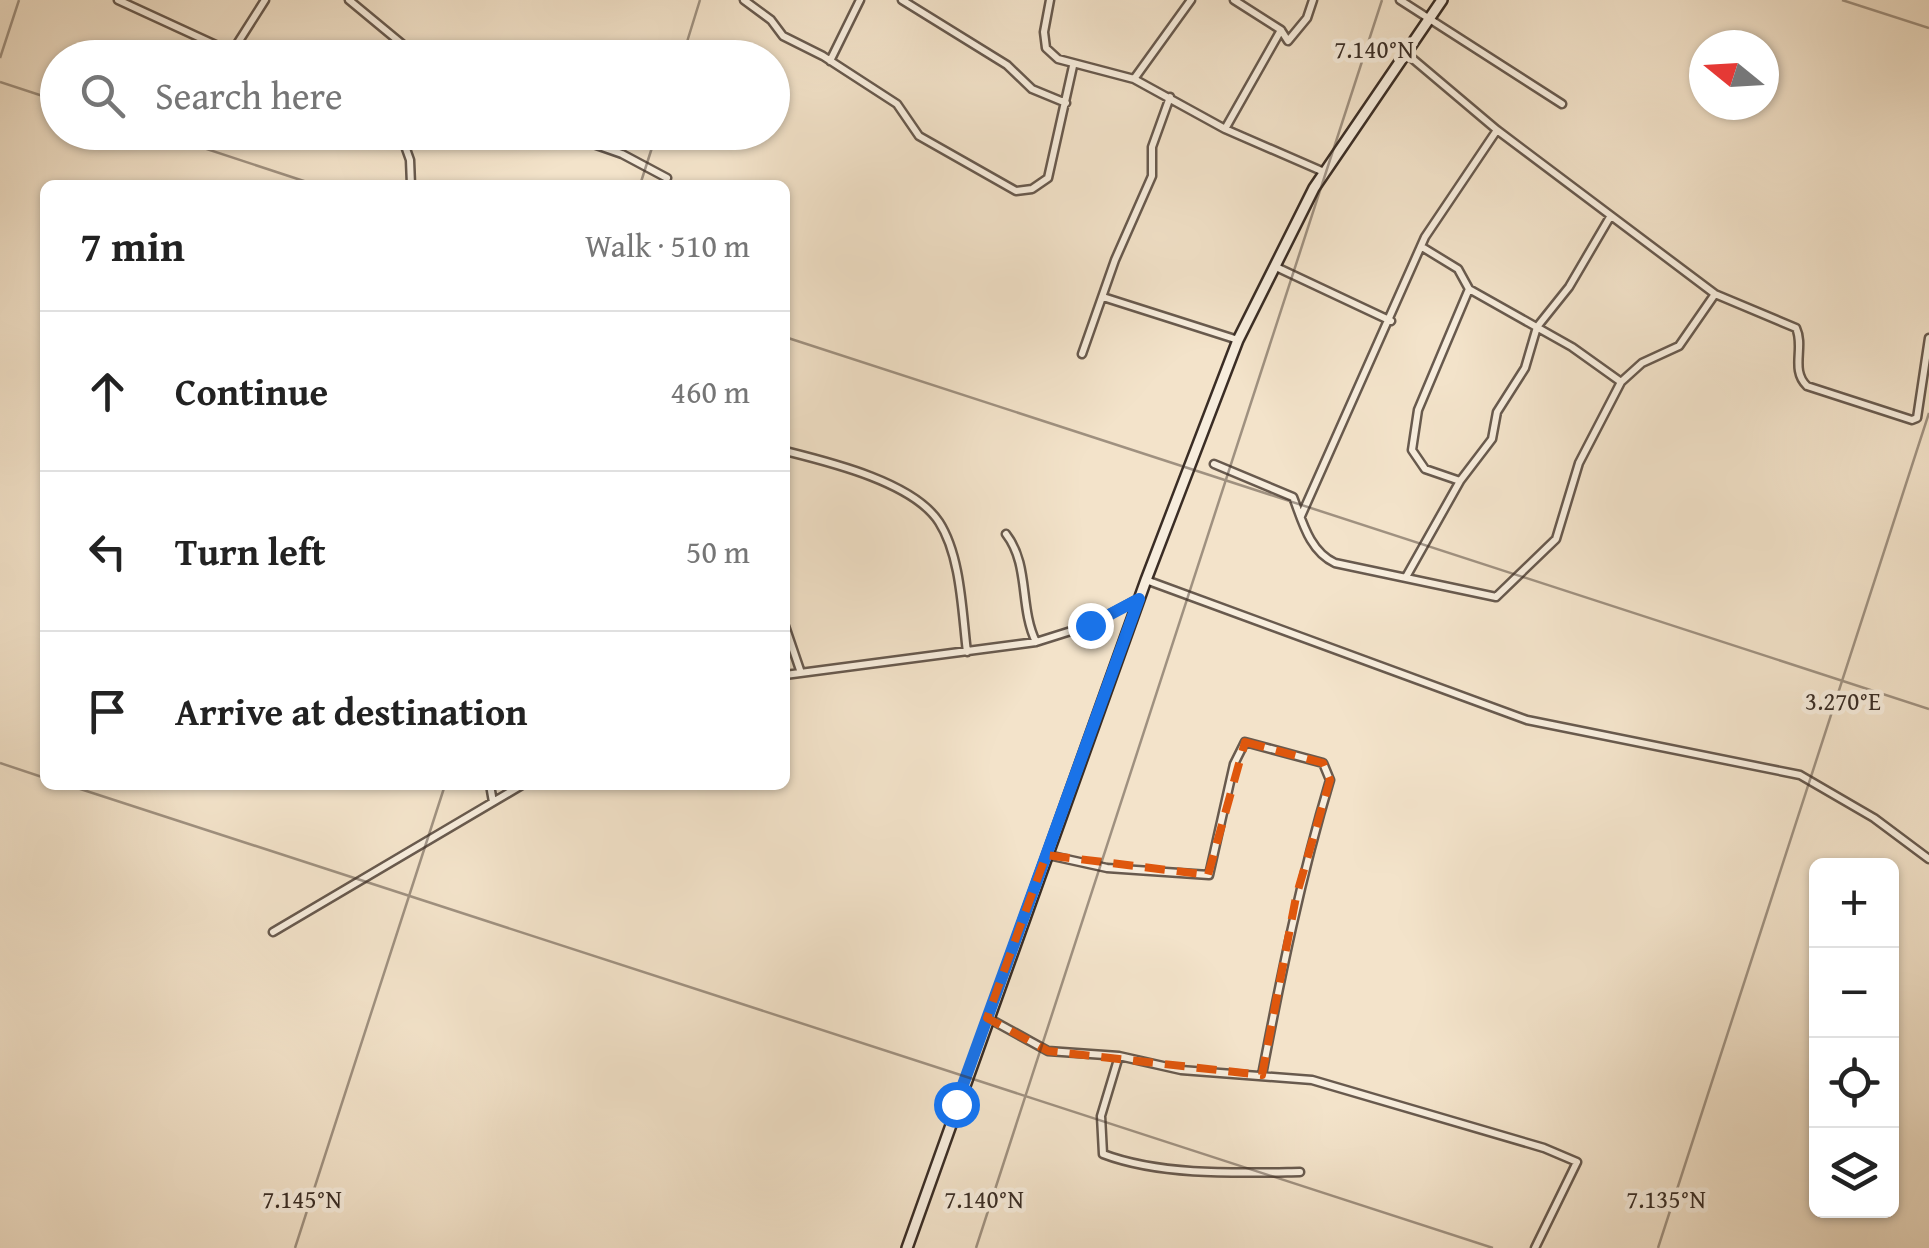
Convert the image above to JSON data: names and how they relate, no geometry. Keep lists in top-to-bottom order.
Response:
{
  "north": "left",
  "page": {
    "search": "Search here",
    "heading": ["7 min", "Walk · 510 m"],
    "list": [
      ["Continue", "460 m"],
      ["Turn left", "50 m"],
      "Arrive at destination"
    ],
    "map_buttons": ["+", "−"]
  },
  "coordinates": [
    "7.140°N",
    "3.270°E",
    "7.145°N",
    "7.135°N"
  ]
}
